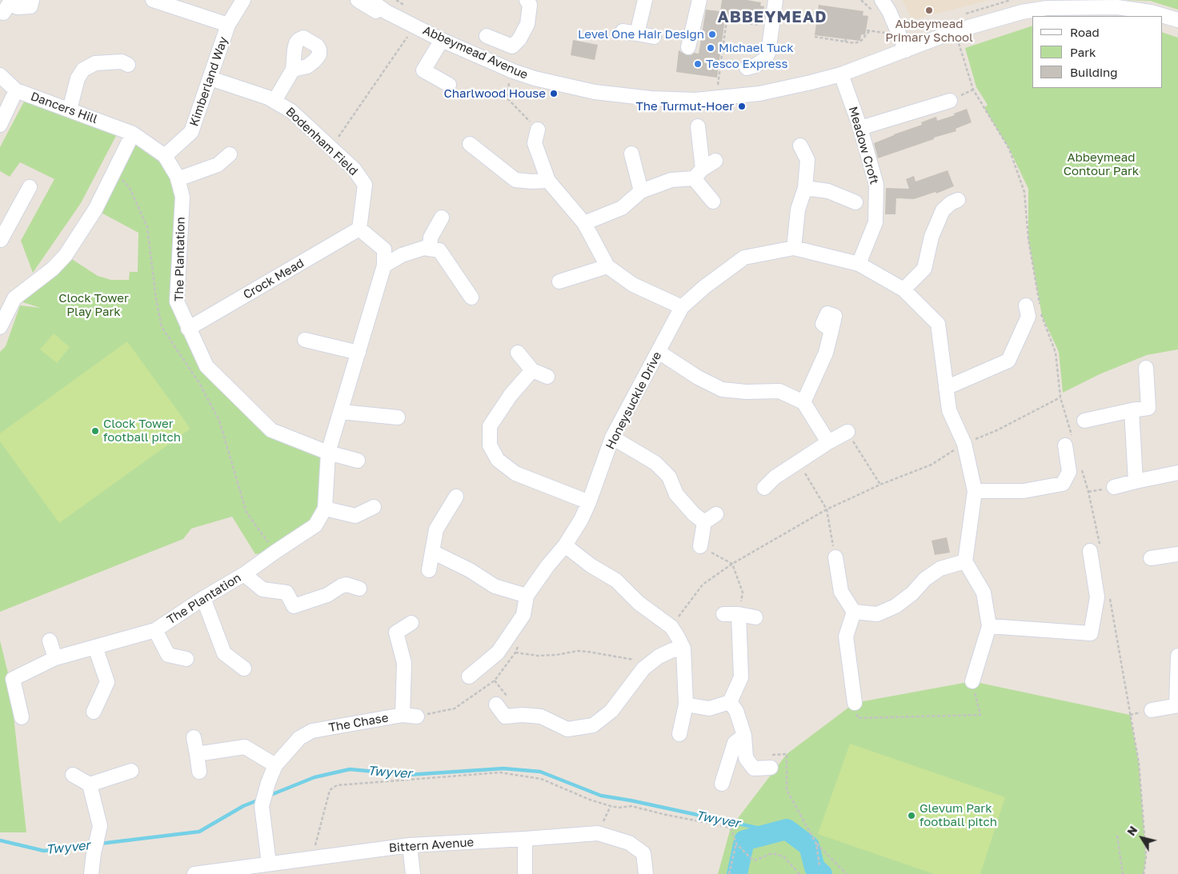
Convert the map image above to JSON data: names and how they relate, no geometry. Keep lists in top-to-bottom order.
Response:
{
  "streets": {
    "street": [
      "Abbeymead Avenue",
      "Kimberland Way",
      "Dancers Hill",
      "Bodenham Field",
      "Meadow Croft",
      "The Plantation",
      "Crock Mead",
      "Honeysuckle Drive",
      "The Chase",
      "Bittern Avenue"
    ]
  },
  "crossings": [
    ["Abbeymead Avenue", "Meadow Croft"],
    ["Kimberland Way", "Bodenham Field"],
    ["Kimberland Way", "The Plantation"],
    ["Dancers Hill", "The Plantation"],
    ["Bodenham Field", "The Plantation"],
    ["Bodenham Field", "Crock Mead"],
    ["Meadow Croft", "Honeysuckle Drive"],
    ["The Plantation", "Crock Mead"],
    ["The Chase", "Bittern Avenue"]
  ],
  "districts": ["ABBEYMEAD"],
  "water": ["Twyver"],
  "parks": ["Abbeymead Contour Park", "Clock Tower Play Park"],
  "places": [
    "Abbeymead Primary School",
    "Level One Hair Design",
    "Michael Tuck",
    "Tesco Express",
    "Charlwood House",
    "The Turmut-Hoer",
    "Clock Tower football pitch",
    "Glevum Park football pitch"
  ],
  "legend": ["Road", "Park", "Building"],
  "north": "top left"
}
